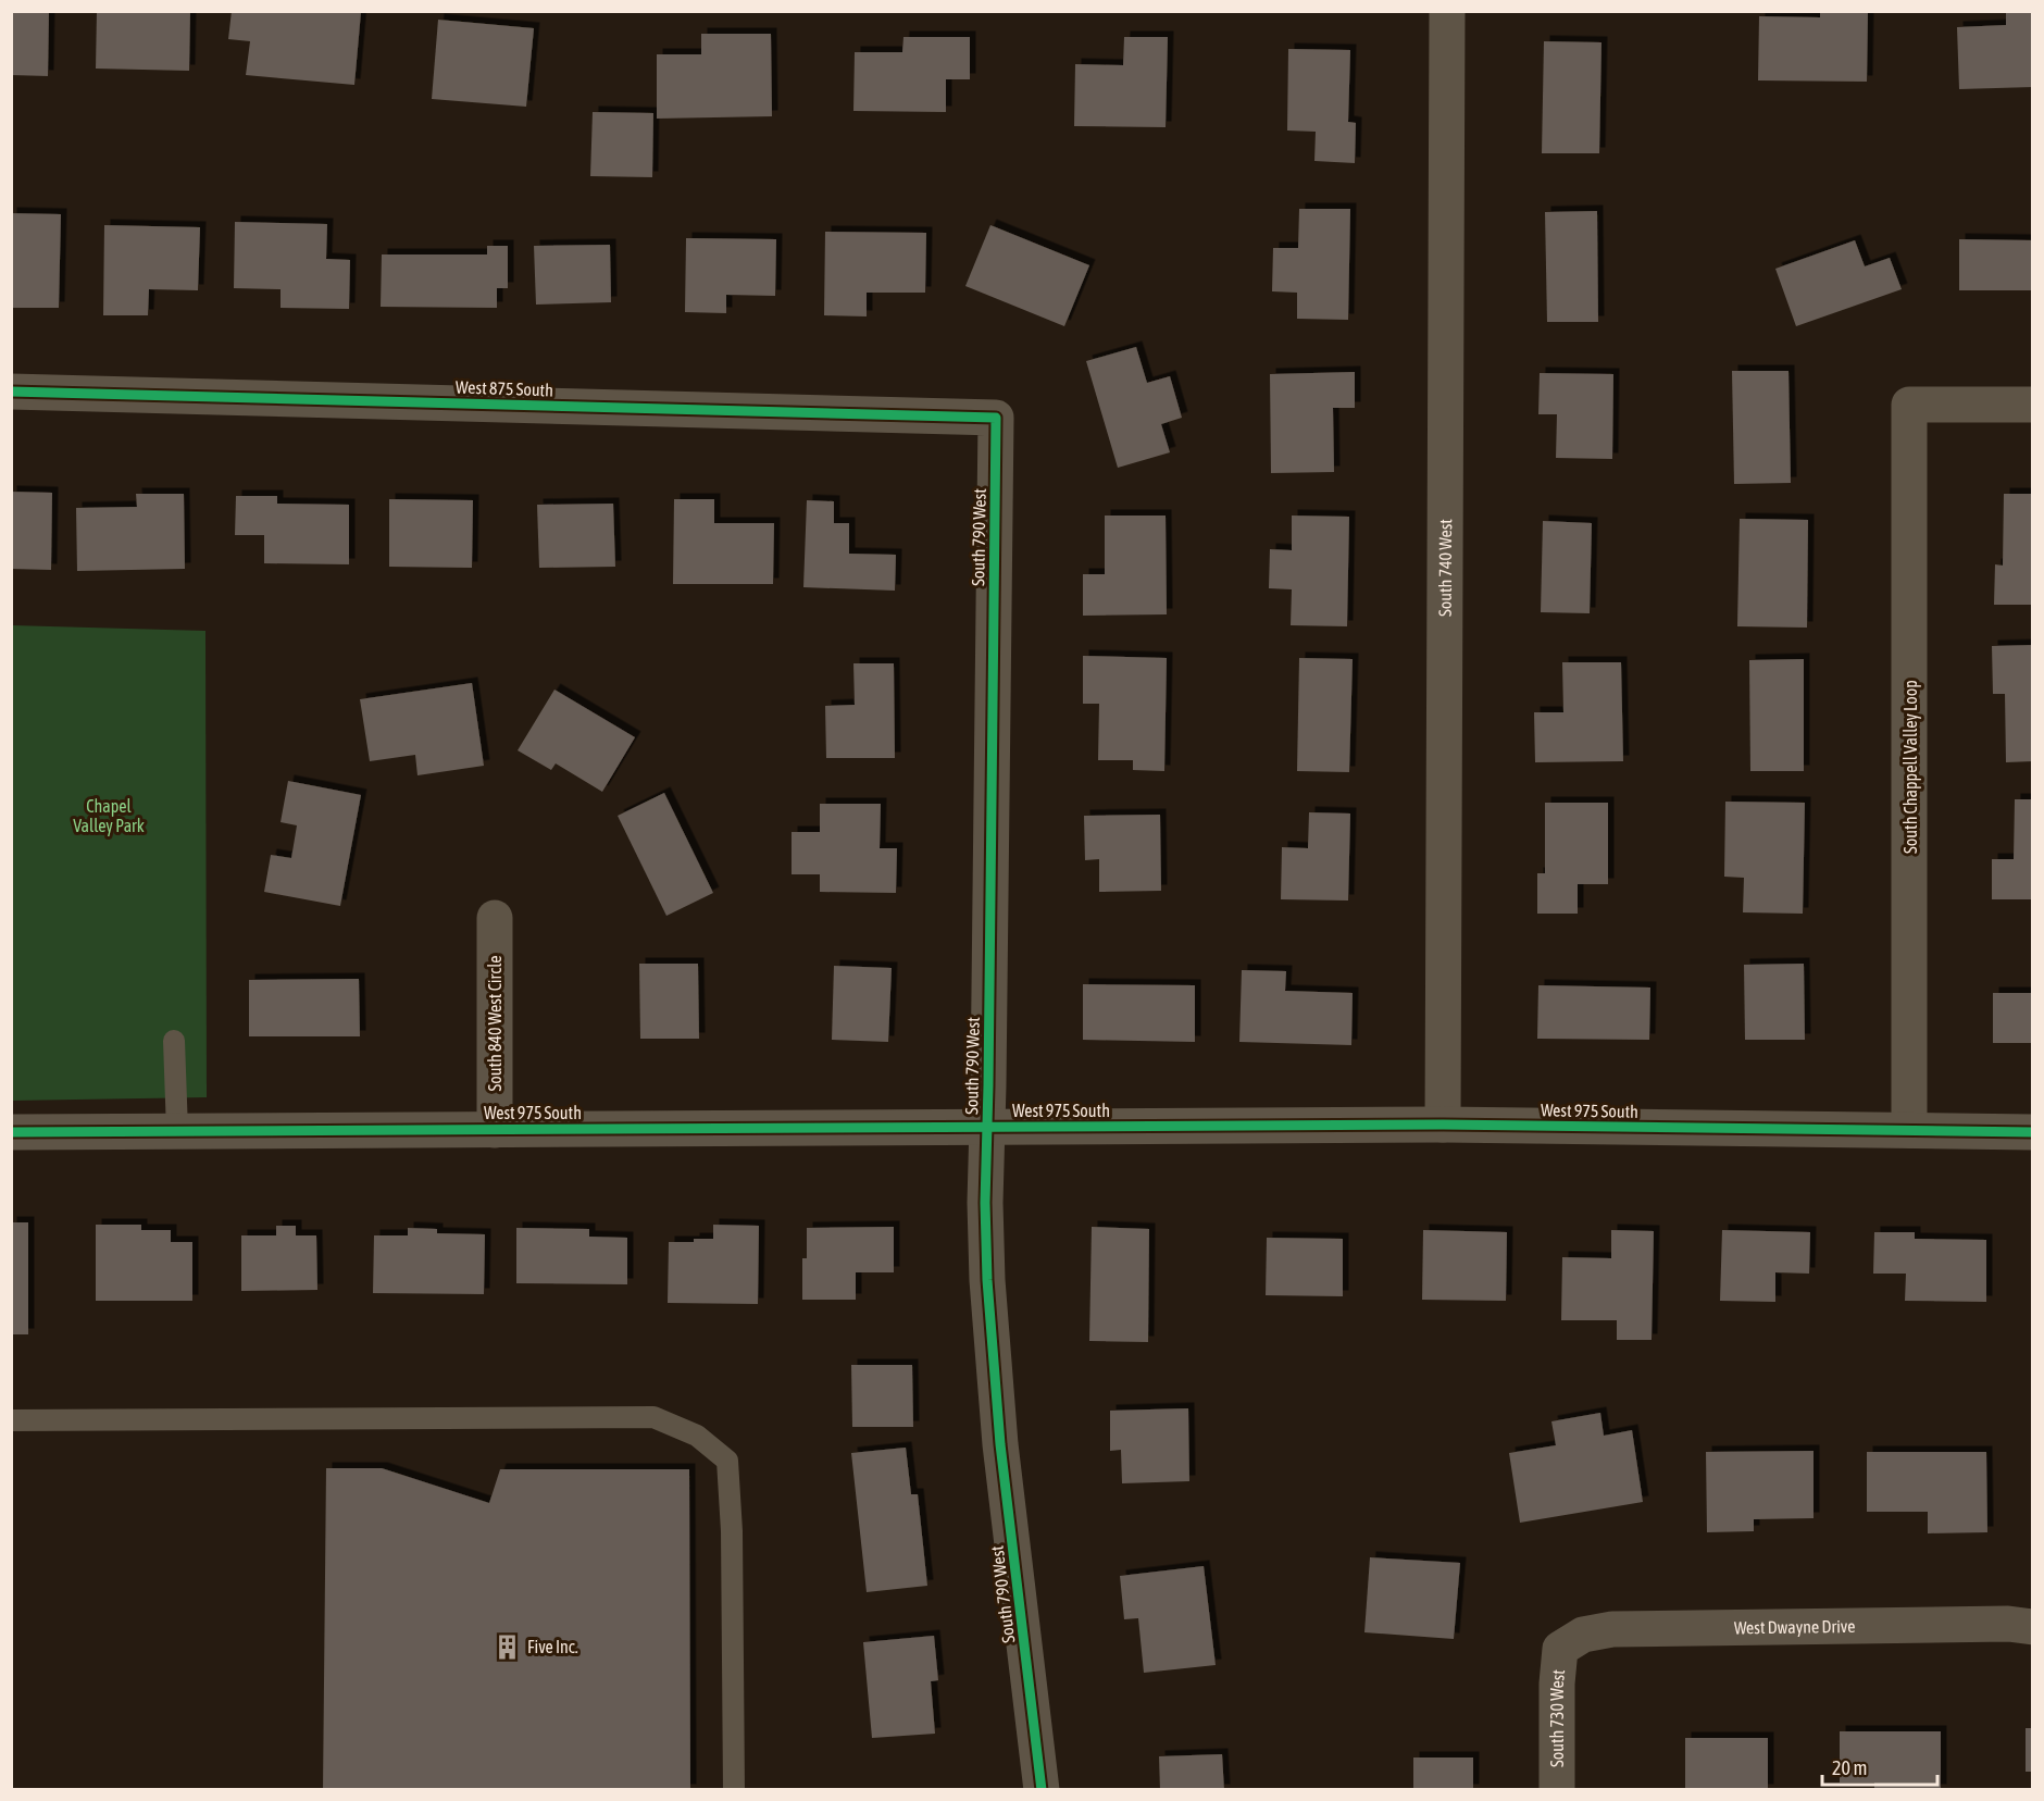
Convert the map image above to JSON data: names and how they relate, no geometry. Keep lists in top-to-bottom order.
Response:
{
  "streets": {
    "street": [
      "West 875 South",
      "South 790 West",
      "South 740 West",
      "South Chappell Valley Loop",
      "South 840 West Circle",
      "West 975 South",
      "West Dwayne Drive",
      "South 730 West"
    ]
  },
  "crossings": [
    ["West 875 South", "South 790 West"],
    ["South 790 West", "West 975 South"],
    ["South 740 West", "West 975 South"],
    ["South Chappell Valley Loop", "West 975 South"],
    ["South 840 West Circle", "West 975 South"],
    ["West Dwayne Drive", "South 730 West"]
  ],
  "parks": ["Chapel Valley Park"],
  "places": {
    "building": ["Five Inc."]
  },
  "scale_bar": "20 m"
}
